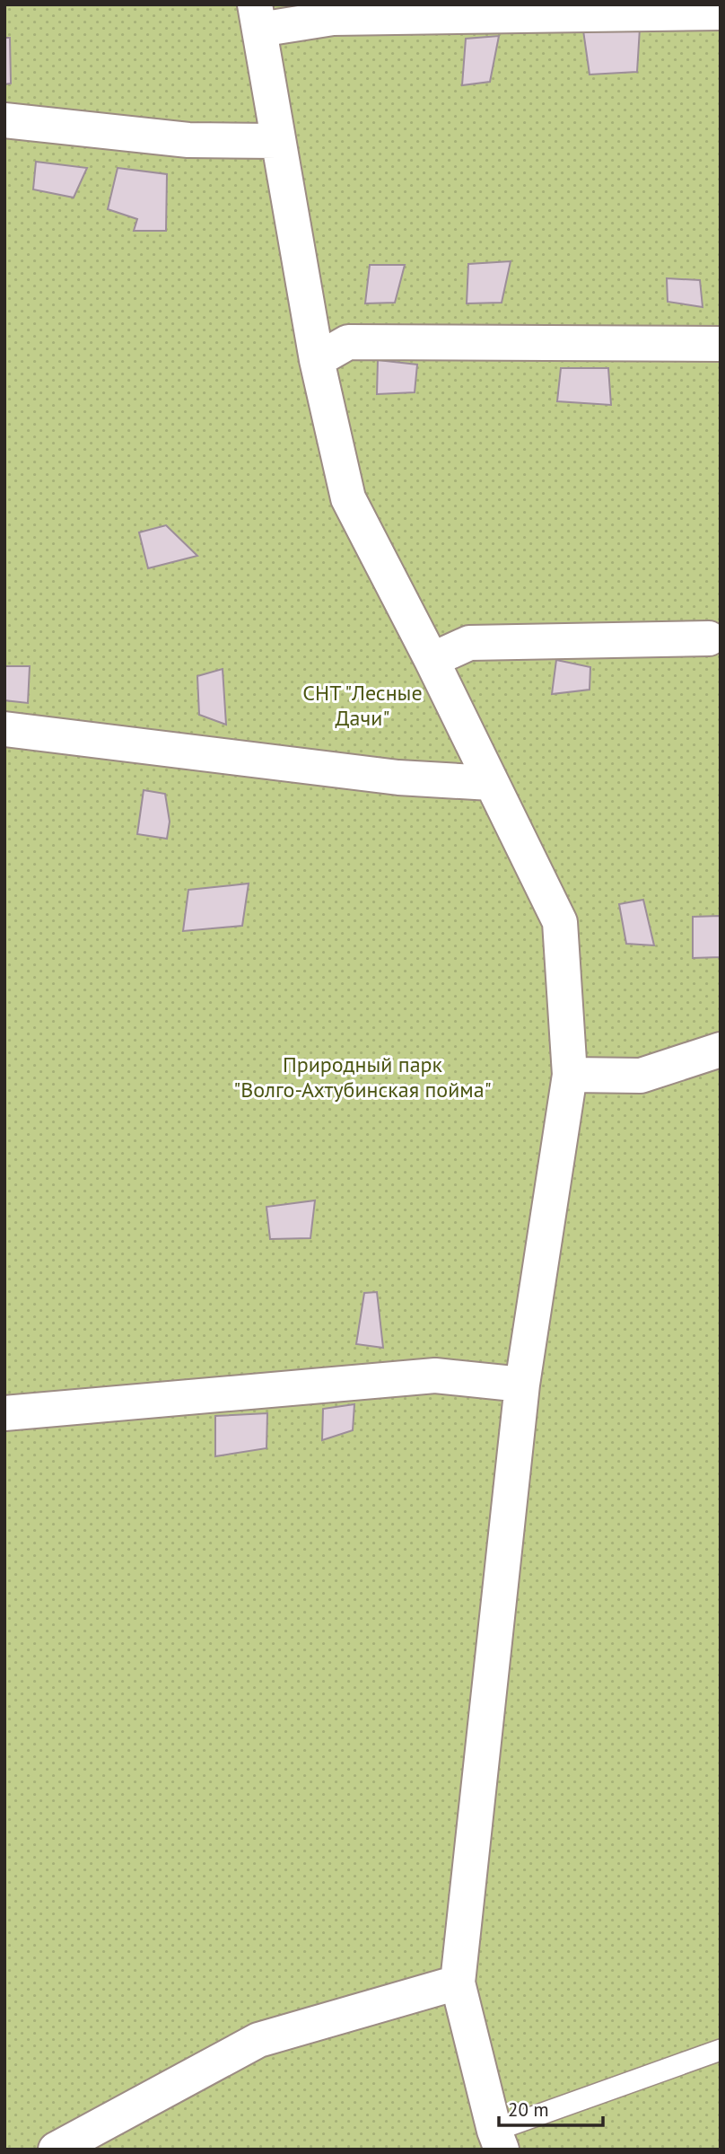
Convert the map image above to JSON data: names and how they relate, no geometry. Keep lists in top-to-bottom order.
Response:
{
  "parks": ["СНТ \"Лесные Дачи\"", "Природный парк \"Волго-Ахтубинская пойма\""],
  "scale_bar": "20 m"
}
